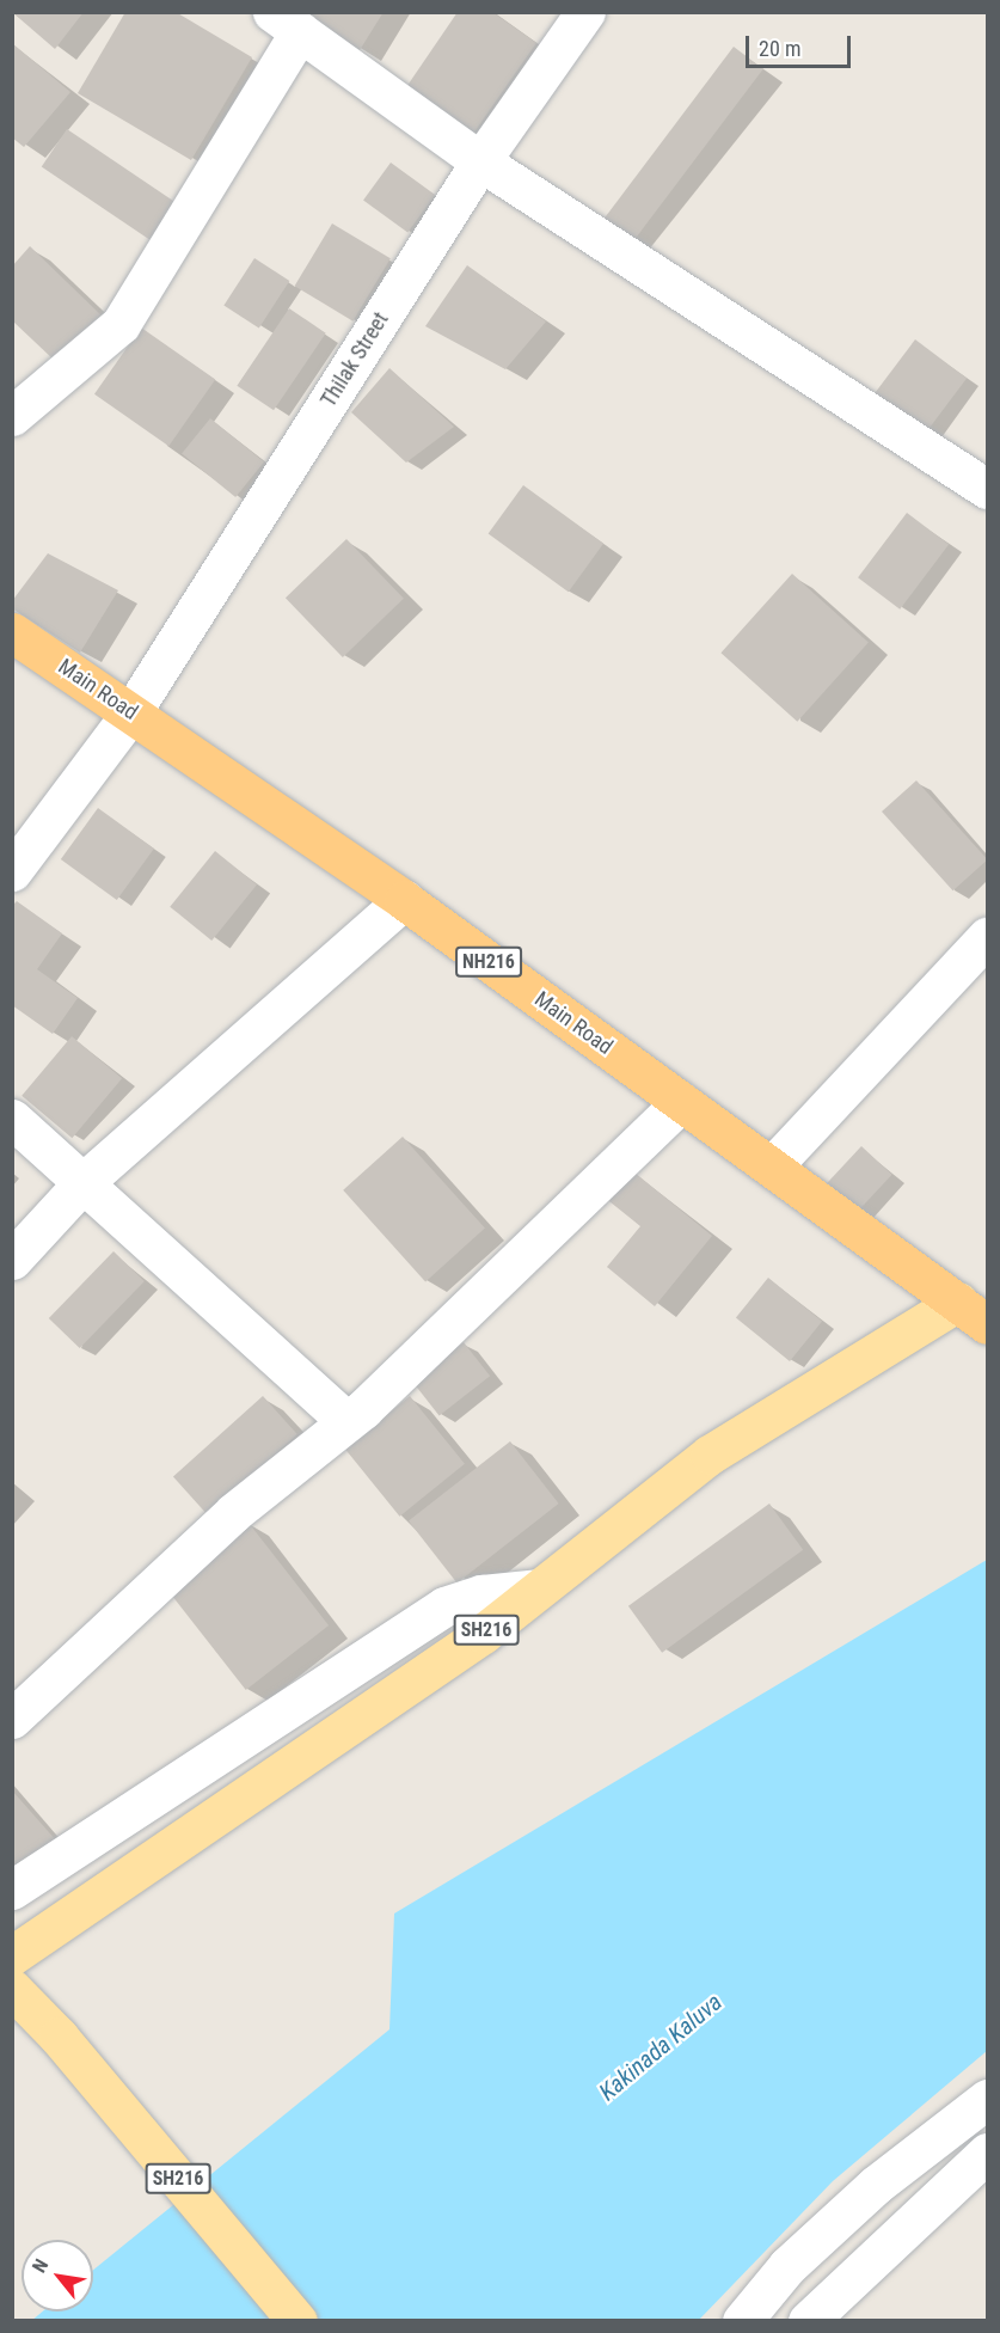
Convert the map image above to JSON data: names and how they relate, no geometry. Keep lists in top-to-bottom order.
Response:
{
  "streets": {
    "highway": ["Main Road", "NH216"],
    "main road": ["SH216"],
    "street": ["Thilak Street"]
  },
  "crossings": [
    ["Thilak Street", "Main Road"],
    ["Main Road", "SH216"]
  ],
  "water": ["Kakinada Kaluva"],
  "scale_bar": "20 m",
  "north": "top left"
}
